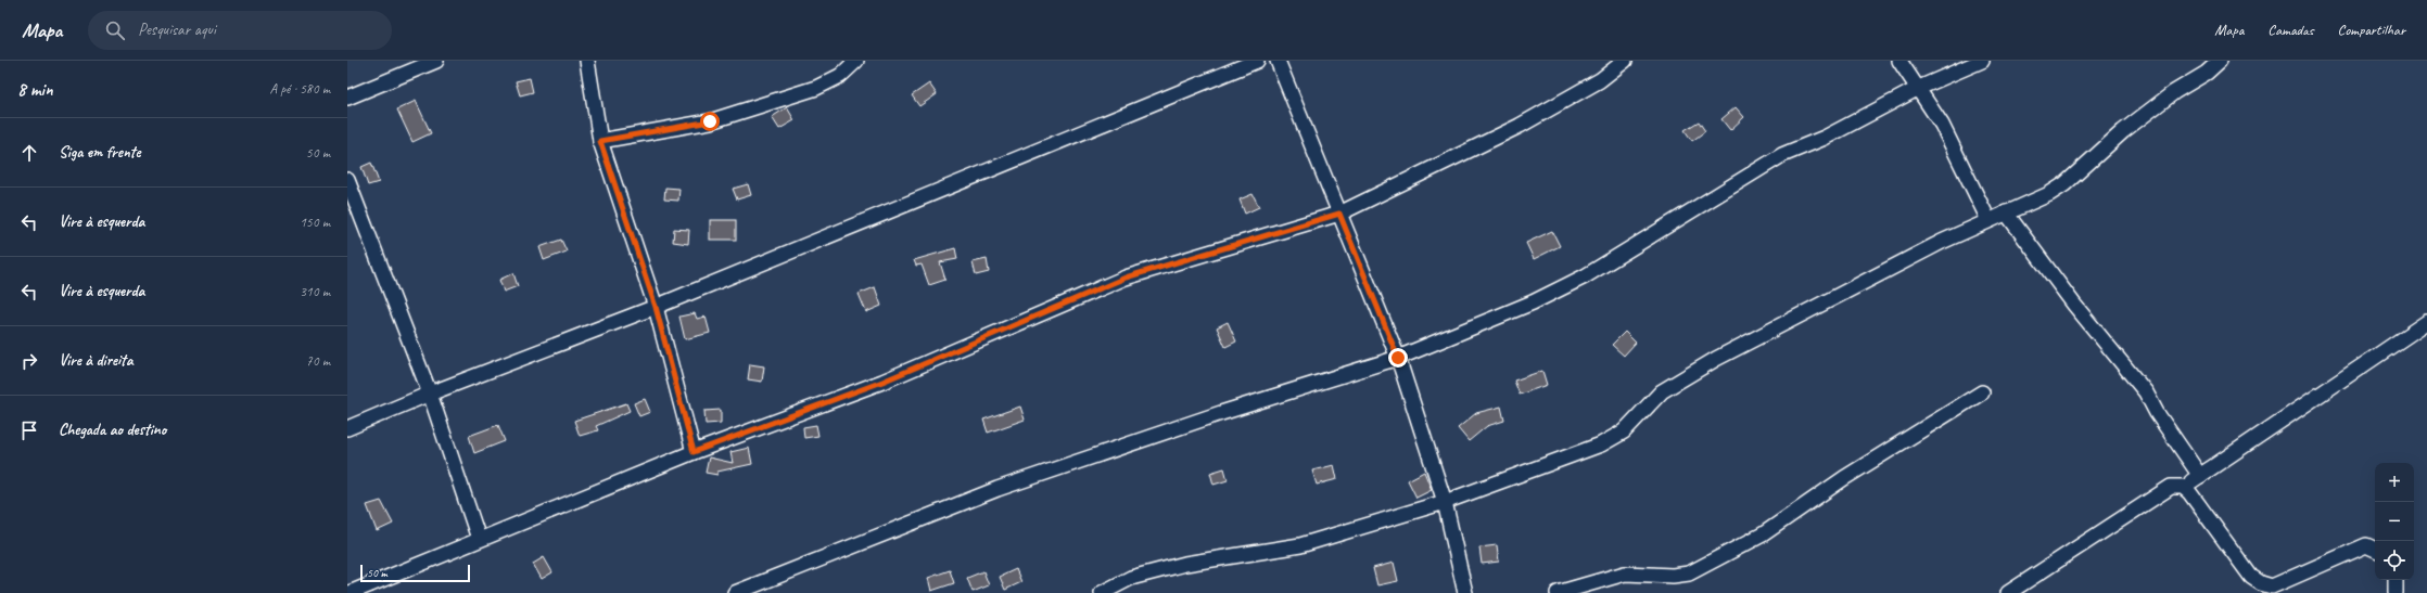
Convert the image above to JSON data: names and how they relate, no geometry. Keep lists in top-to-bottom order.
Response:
{
  "scale_bar": "50 m",
  "page": {
    "header": "Mapa",
    "search": "Pesquisar aqui",
    "nav": ["Mapa", "Camadas", "Compartilhar"],
    "heading": ["8 min", "A pé · 580 m"],
    "list": [
      ["Siga em frente", "50 m"],
      ["Vire à esquerda", "150 m"],
      ["Vire à esquerda", "310 m"],
      ["Vire à direita", "70 m"],
      "Chegada ao destino"
    ],
    "map_buttons": ["+", "−"],
    "scale": "50 m"
  }
}
